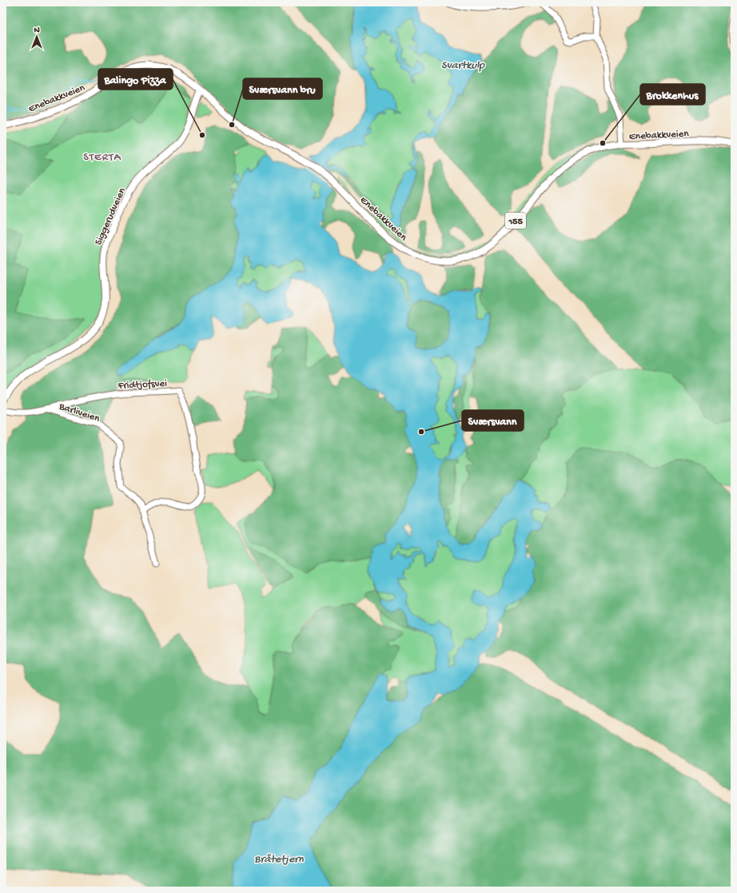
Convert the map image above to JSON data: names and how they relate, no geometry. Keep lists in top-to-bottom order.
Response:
{
  "streets": {
    "main road": ["Enebakkveien", "Siggerudveien", "155"],
    "street": ["Fridtjofsvei", "Barliveien"]
  },
  "crossings": [
    ["Enebakkveien", "Siggerudveien"],
    ["Fridtjofsvei", "Barliveien"]
  ],
  "districts": ["STERTA"],
  "water": ["Svartkulp", "Bråtetjern"],
  "places": [
    "Sværsvann bru",
    "Balingo Pizza",
    "Brokkenhus",
    "Sværsvann"
  ],
  "north": "top"
}
